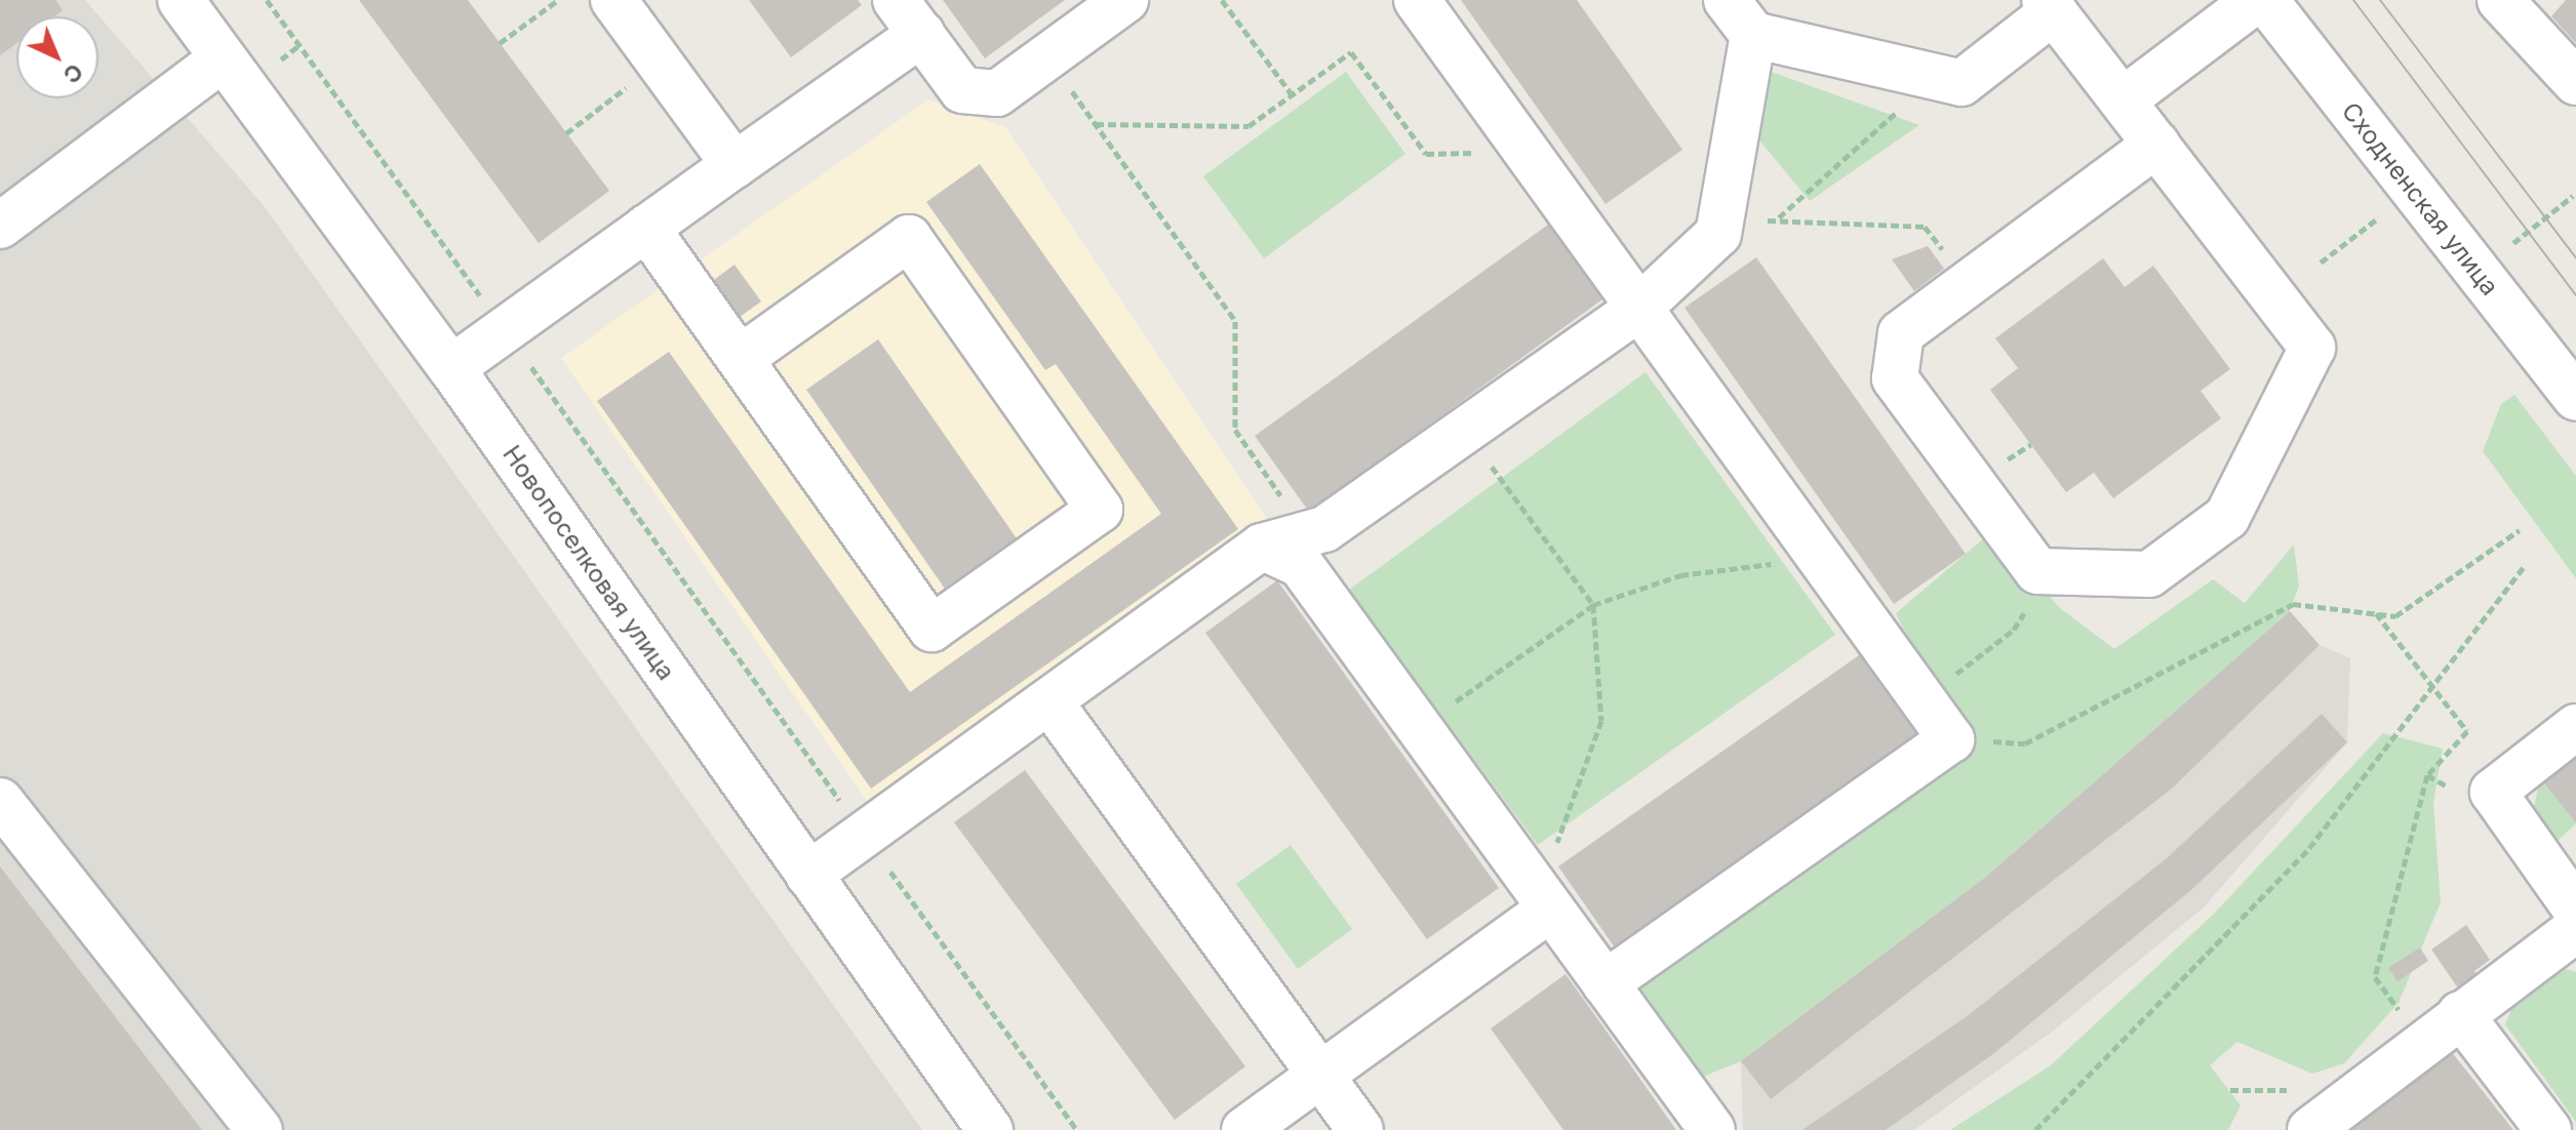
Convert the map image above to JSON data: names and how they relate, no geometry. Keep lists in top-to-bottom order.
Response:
{
  "streets": {
    "street": ["Сходненская улица", "Новопоселковая улица"]
  },
  "north": "bottom right"
}
